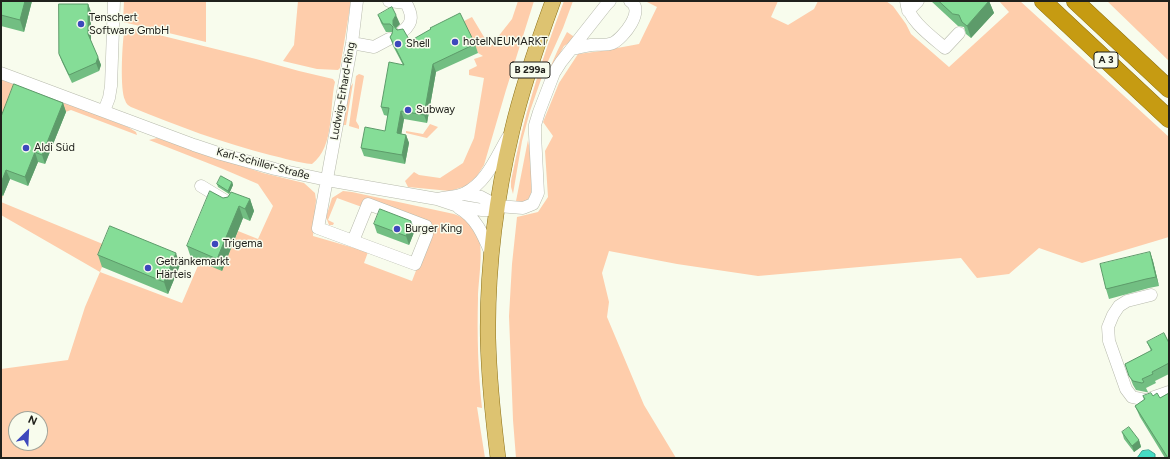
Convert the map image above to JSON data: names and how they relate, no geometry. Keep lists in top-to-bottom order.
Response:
{
  "streets": {
    "highway": ["A 3"],
    "main road": ["B 299a"],
    "street": ["Ludwig-Erhard-Ring", "Karl-Schiller-Straße"]
  },
  "crossings": [
    ["B 299a", "Karl-Schiller-Straße"],
    ["Ludwig-Erhard-Ring", "Karl-Schiller-Straße"]
  ],
  "places": [
    "Tenschert Software GmbH",
    "hotelNEUMARKT",
    "Shell",
    "Subway",
    "Aldi Süd",
    "Burger King",
    "Trigema",
    "Getränkemarkt Härteis"
  ],
  "north": "top right"
}
